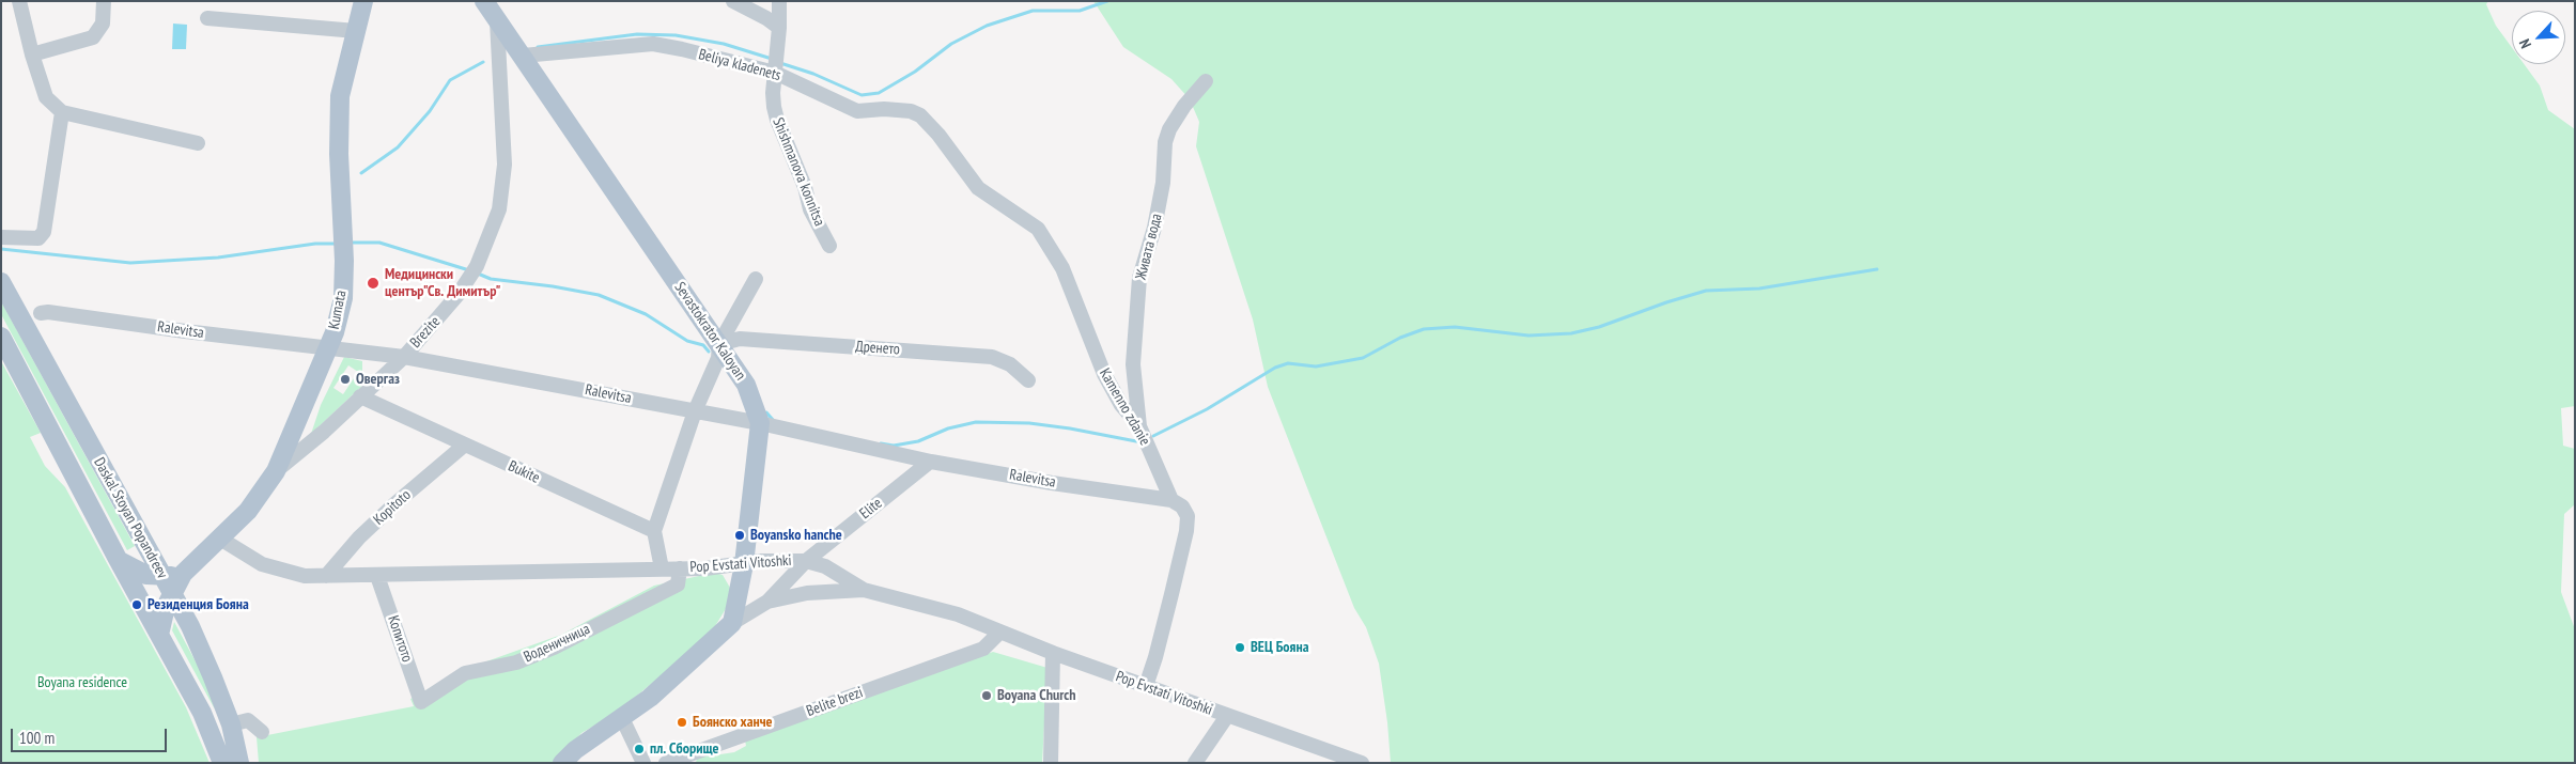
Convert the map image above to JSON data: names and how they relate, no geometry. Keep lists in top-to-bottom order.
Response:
{
  "streets": {
    "main road": ["Kumata", "Sevastokrator Kaloyan", "Daskal Stoyan Popandreev"],
    "street": [
      "Beliya kladenets",
      "Shishmanova konnitsa",
      "Живата вода",
      "Ralevitsa",
      "Brezite",
      "Дренето",
      "Kamenno zdanie",
      "Bukite",
      "Kopitoto",
      "Elite",
      "Pop Evstati Vitoshki",
      "Копитото",
      "Воденичница",
      "Belite brezi"
    ]
  },
  "crossings": [
    ["Beliya kladenets", "Shishmanova konnitsa"],
    ["Beliya kladenets", "Sevastokrator Kaloyan"],
    ["Beliya kladenets", "Kamenno zdanie"],
    ["Живата вода", "Kamenno zdanie"],
    ["Kumata", "Ralevitsa"],
    ["Kumata", "Brezite"],
    ["Kumata", "Daskal Stoyan Popandreev"],
    ["Kumata", "Pop Evstati Vitoshki"],
    ["Ralevitsa", "Sevastokrator Kaloyan"],
    ["Ralevitsa", "Brezite"],
    ["Ralevitsa", "Kamenno zdanie"],
    ["Ralevitsa", "Elite"],
    ["Sevastokrator Kaloyan", "Brezite"],
    ["Sevastokrator Kaloyan", "Дренето"],
    ["Sevastokrator Kaloyan", "Pop Evstati Vitoshki"],
    ["Brezite", "Bukite"],
    ["Kamenno zdanie", "Pop Evstati Vitoshki"],
    ["Bukite", "Kopitoto"],
    ["Kopitoto", "Pop Evstati Vitoshki"],
    ["Elite", "Pop Evstati Vitoshki"],
    ["Pop Evstati Vitoshki", "Копитото"],
    ["Pop Evstati Vitoshki", "Воденичница"],
    ["Pop Evstati Vitoshki", "Belite brezi"],
    ["Копитото", "Воденичница"]
  ],
  "parks": ["Boyana residence"],
  "places": [
    "Медицински център\"Св. Димитър\"",
    "Овергаз",
    "Boyansko hanche",
    "Резиденция Бояна",
    "ВЕЦ Бояна",
    "Boyana Church",
    "Боянско ханче",
    "пл. Сборище"
  ],
  "scale_bar": "100 m",
  "north": "bottom left"
}
